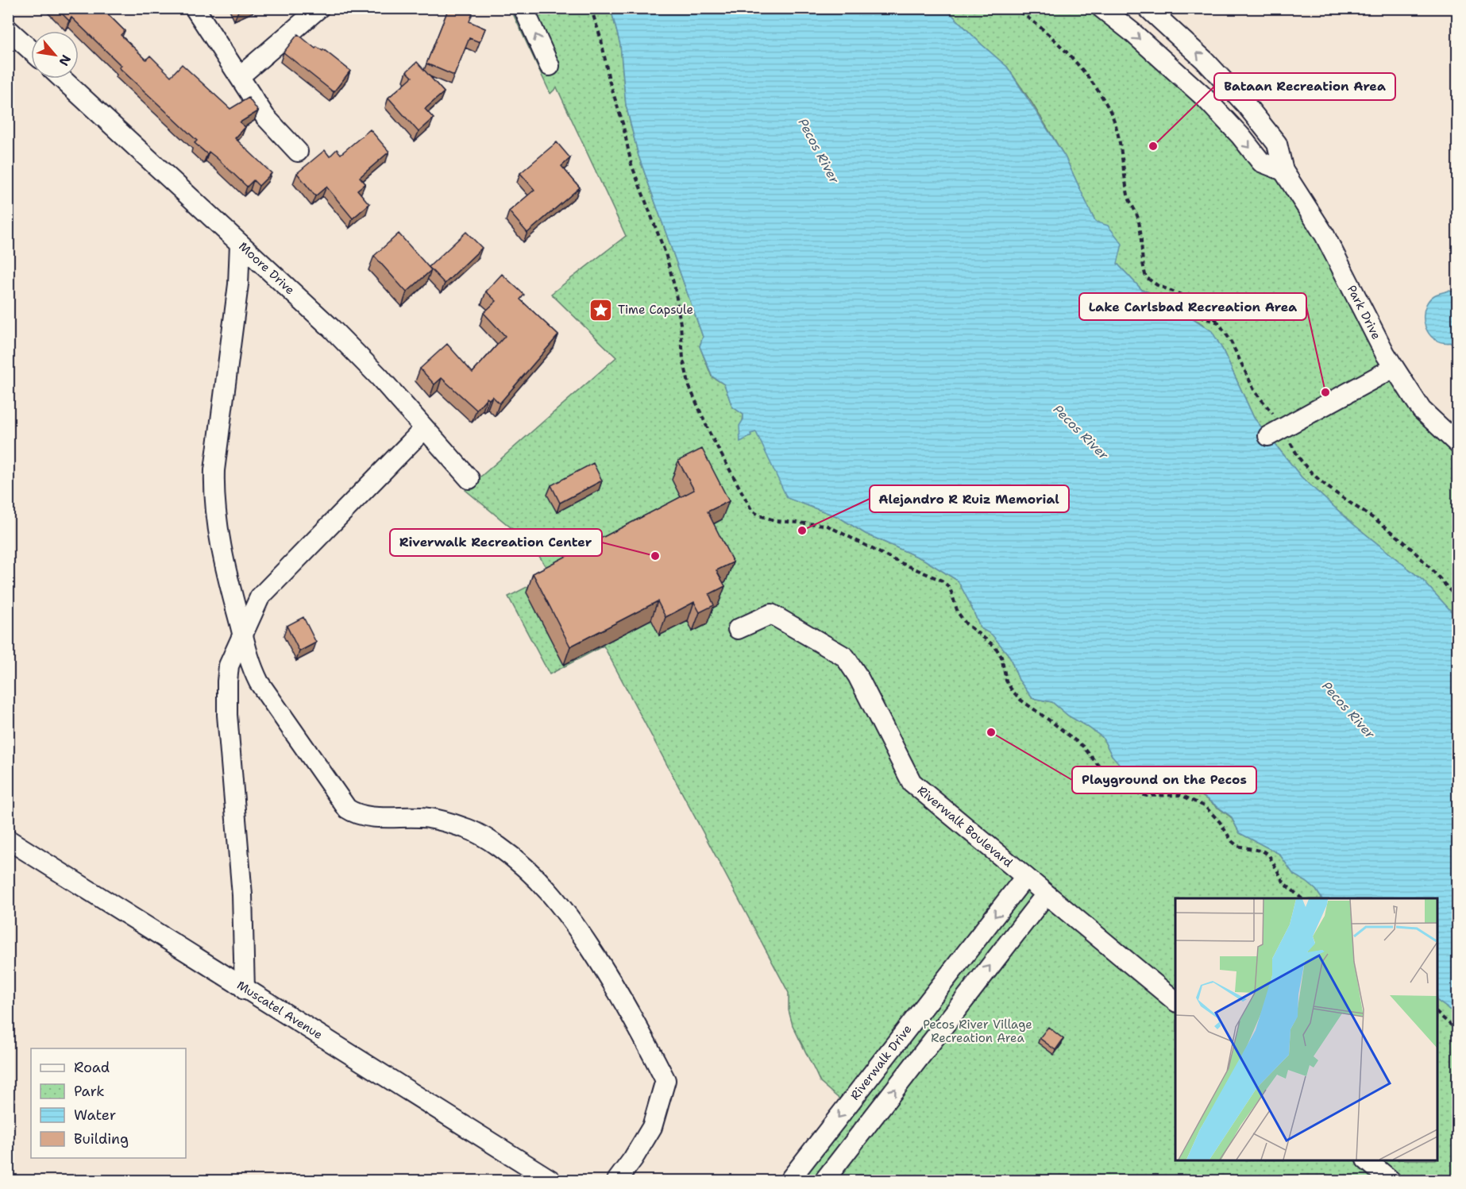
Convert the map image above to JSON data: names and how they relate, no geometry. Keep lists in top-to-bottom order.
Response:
{
  "streets": {
    "street": [
      "Moore Drive",
      "Park Drive",
      "Riverwalk Boulevard",
      "Muscatel Avenue",
      "Riverwalk Drive"
    ]
  },
  "crossings": [
    ["Riverwalk Boulevard", "Riverwalk Drive"]
  ],
  "water": ["Pecos River"],
  "parks": ["Pecos River Village Recreation Area"],
  "places": {
    "other": [
      "Bataan Recreation Area",
      "Lake Carlsbad Recreation Area",
      "Alejandro R Ruiz Memorial",
      "Riverwalk Recreation Center",
      "Playground on the Pecos"
    ],
    "place": ["Time Capsule"]
  },
  "legend": [
    "Road",
    "Park",
    "Water",
    "Building"
  ],
  "north": "bottom right"
}
